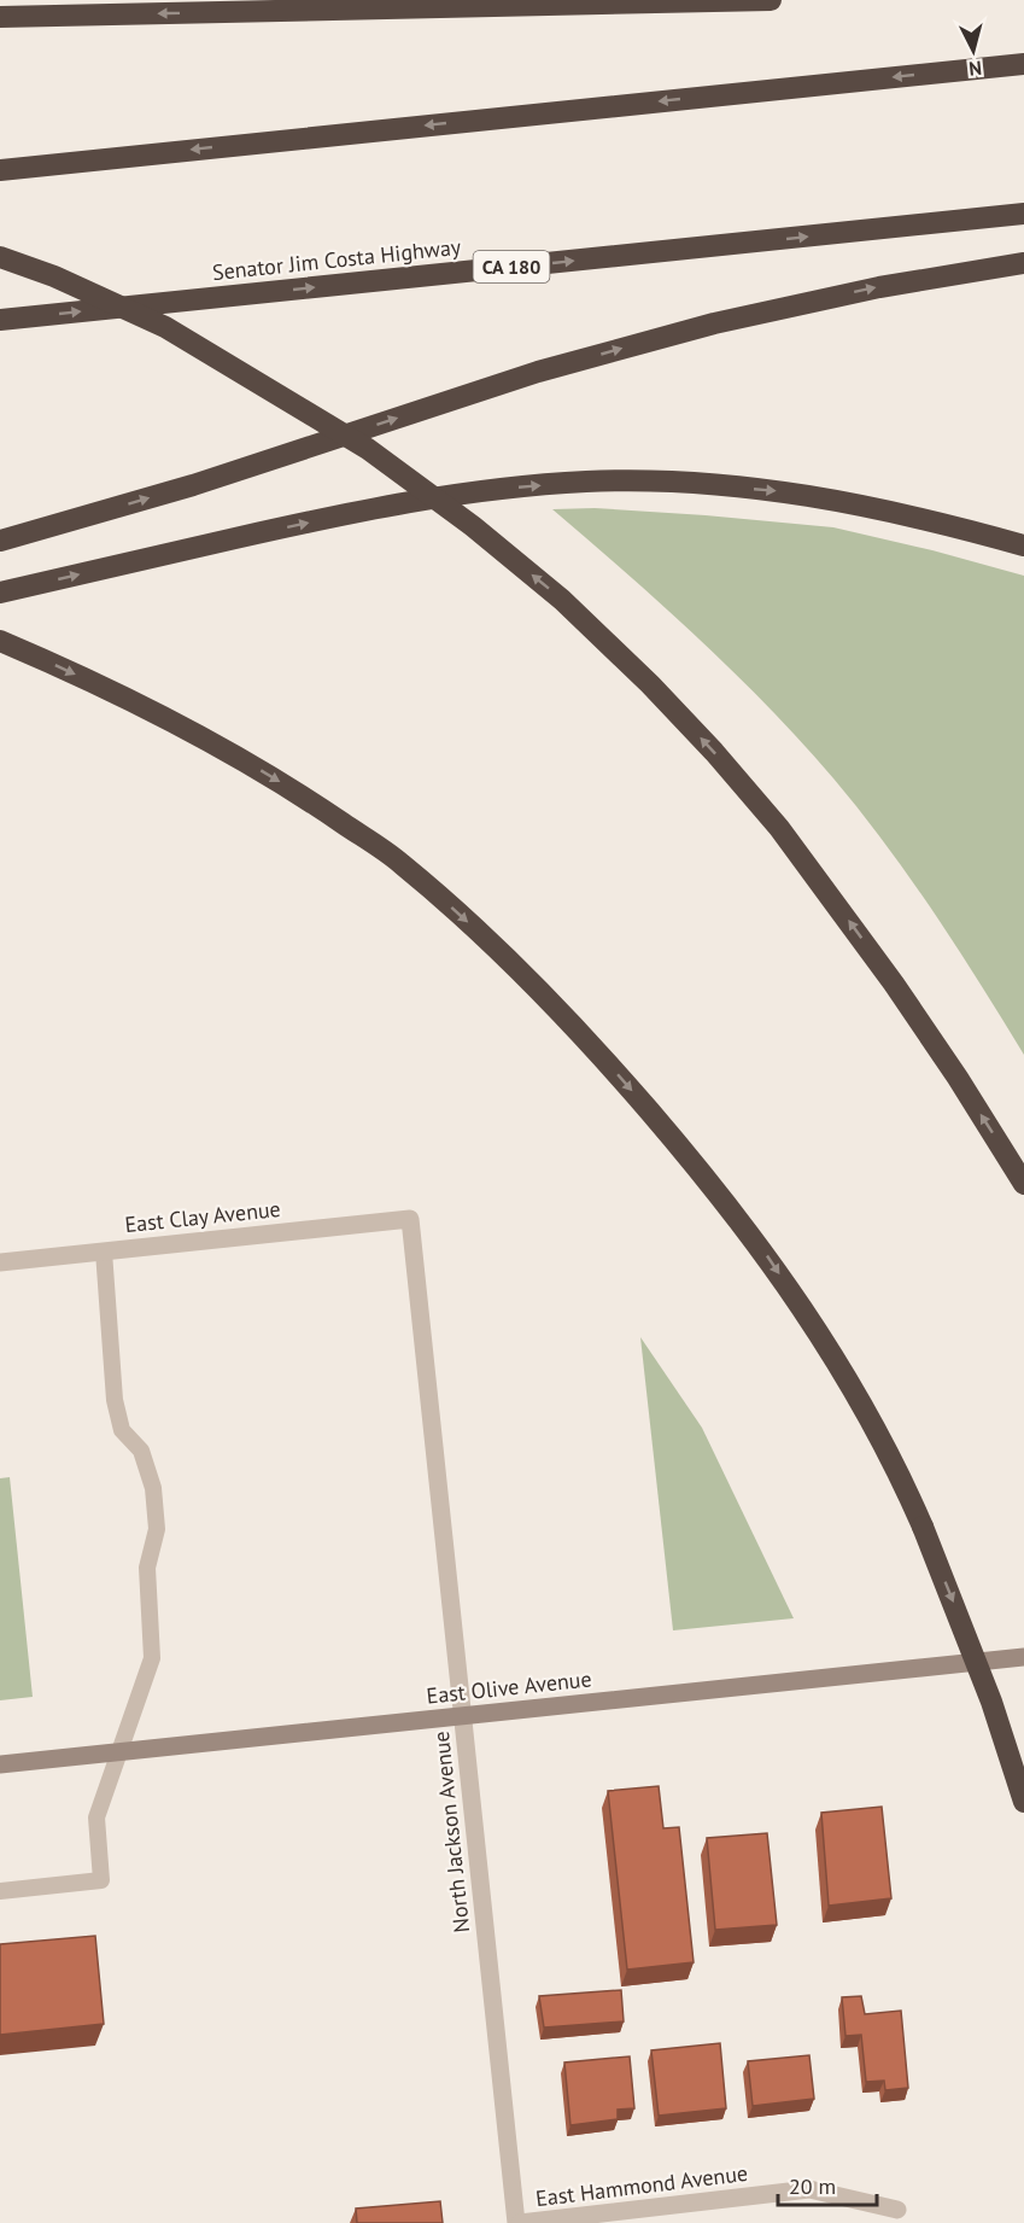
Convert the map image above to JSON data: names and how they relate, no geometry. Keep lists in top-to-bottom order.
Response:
{
  "streets": {
    "highway": ["Senator Jim Costa Highway", "CA 180"],
    "main road": ["East Olive Avenue"],
    "street": ["East Clay Avenue", "North Jackson Avenue", "East Hammond Avenue"]
  },
  "crossings": [
    ["East Clay Avenue", "North Jackson Avenue"],
    ["East Olive Avenue", "North Jackson Avenue"],
    ["North Jackson Avenue", "East Hammond Avenue"]
  ],
  "scale_bar": "20 m",
  "north": "bottom"
}
